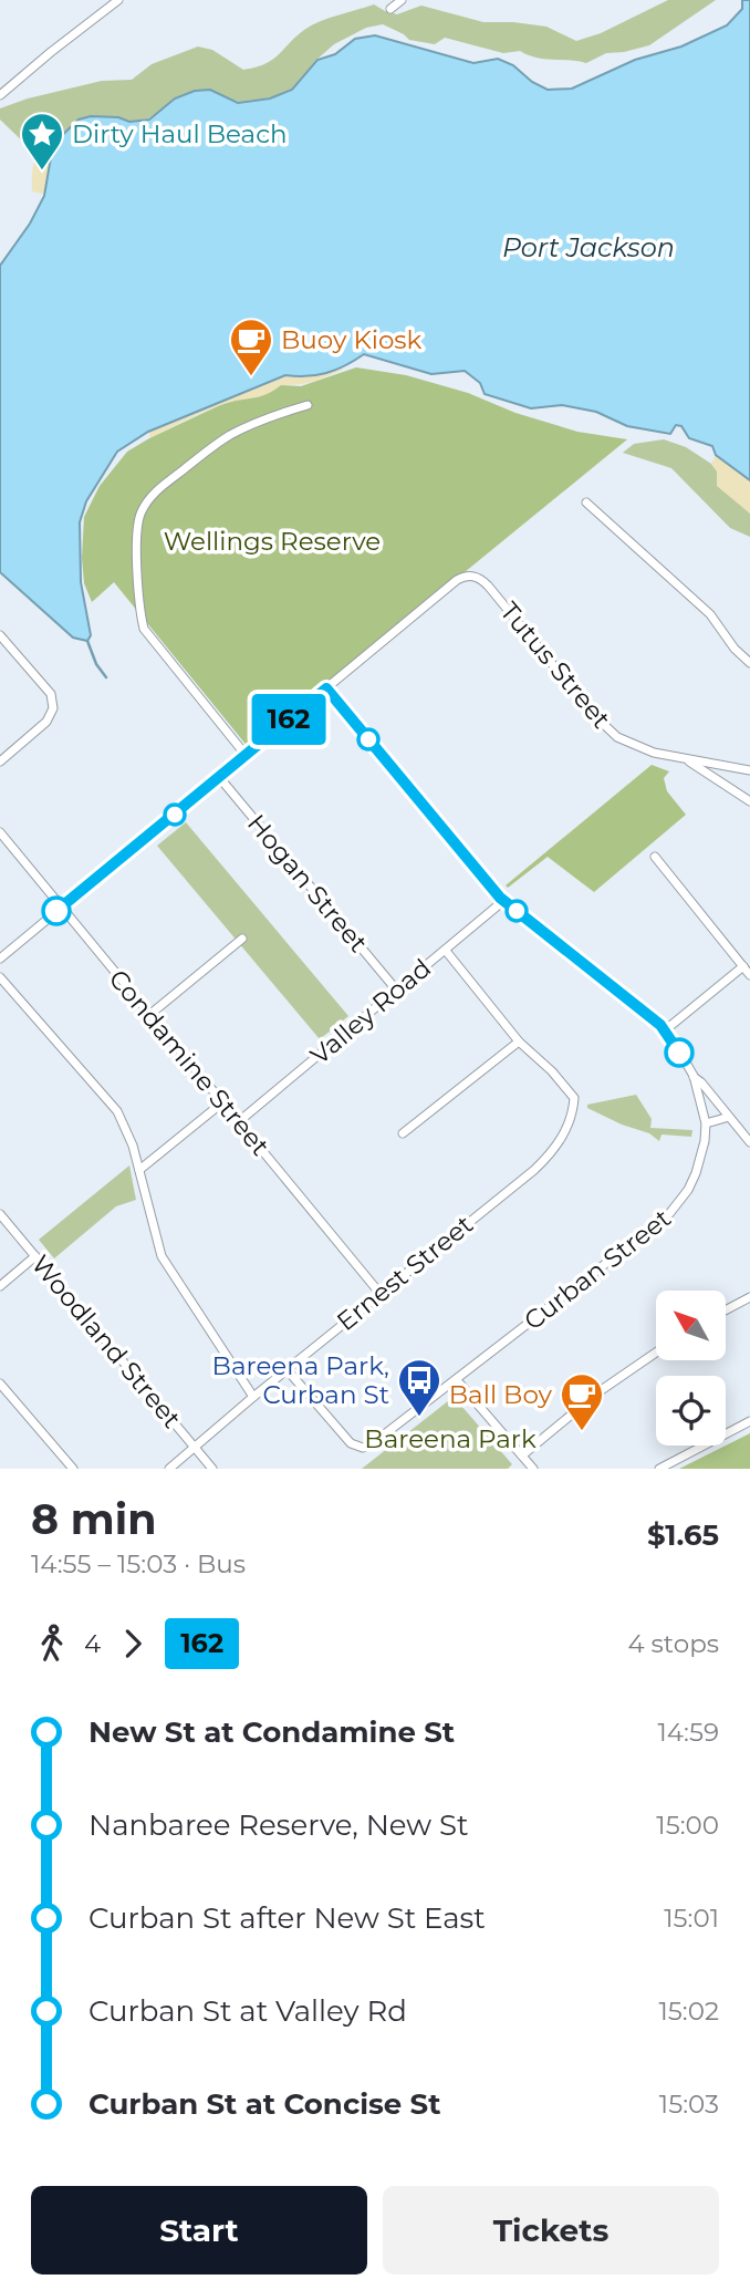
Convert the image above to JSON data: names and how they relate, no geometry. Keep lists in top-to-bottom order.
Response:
{
  "streets": {
    "street": [
      "Tutus Street",
      "Hogan Street",
      "Valley Road",
      "Condamine Street",
      "Curban Street",
      "Ernest Street",
      "Woodland Street"
    ]
  },
  "crossings": [
    ["Tutus Street", "Curban Street"],
    ["Hogan Street", "Valley Road"],
    ["Valley Road", "Condamine Street"],
    ["Valley Road", "Curban Street"],
    ["Condamine Street", "Ernest Street"],
    ["Curban Street", "Ernest Street"],
    ["Ernest Street", "Woodland Street"]
  ],
  "water": ["Port Jackson"],
  "parks": ["Wellings Reserve", "Bareena Park"],
  "places": {
    "place": ["Dirty Haul Beach"],
    "cafe": ["Buoy Kiosk", "Ball Boy"],
    "bus stop": ["Bareena Park, Curban St"]
  },
  "lines": ["bus line 162"],
  "north": "top left",
  "page": {
    "on_map": "162",
    "heading": ["8 min", "14:55 – 15:03 · Bus", "$1.65"],
    "legs": ["4", "162", "4 stops"],
    "list": [
      {
        "name": "New St at Condamine St",
        "value": "14:59"
      },
      {
        "name": "Nanbaree Reserve, New St",
        "value": "15:00"
      },
      {
        "name": "Curban St after New St East",
        "value": "15:01"
      },
      {
        "name": "Curban St at Valley Rd",
        "value": "15:02"
      },
      {
        "name": "Curban St at Concise St",
        "value": "15:03"
      }
    ],
    "buttons": ["Start", "Tickets"]
  }
}
